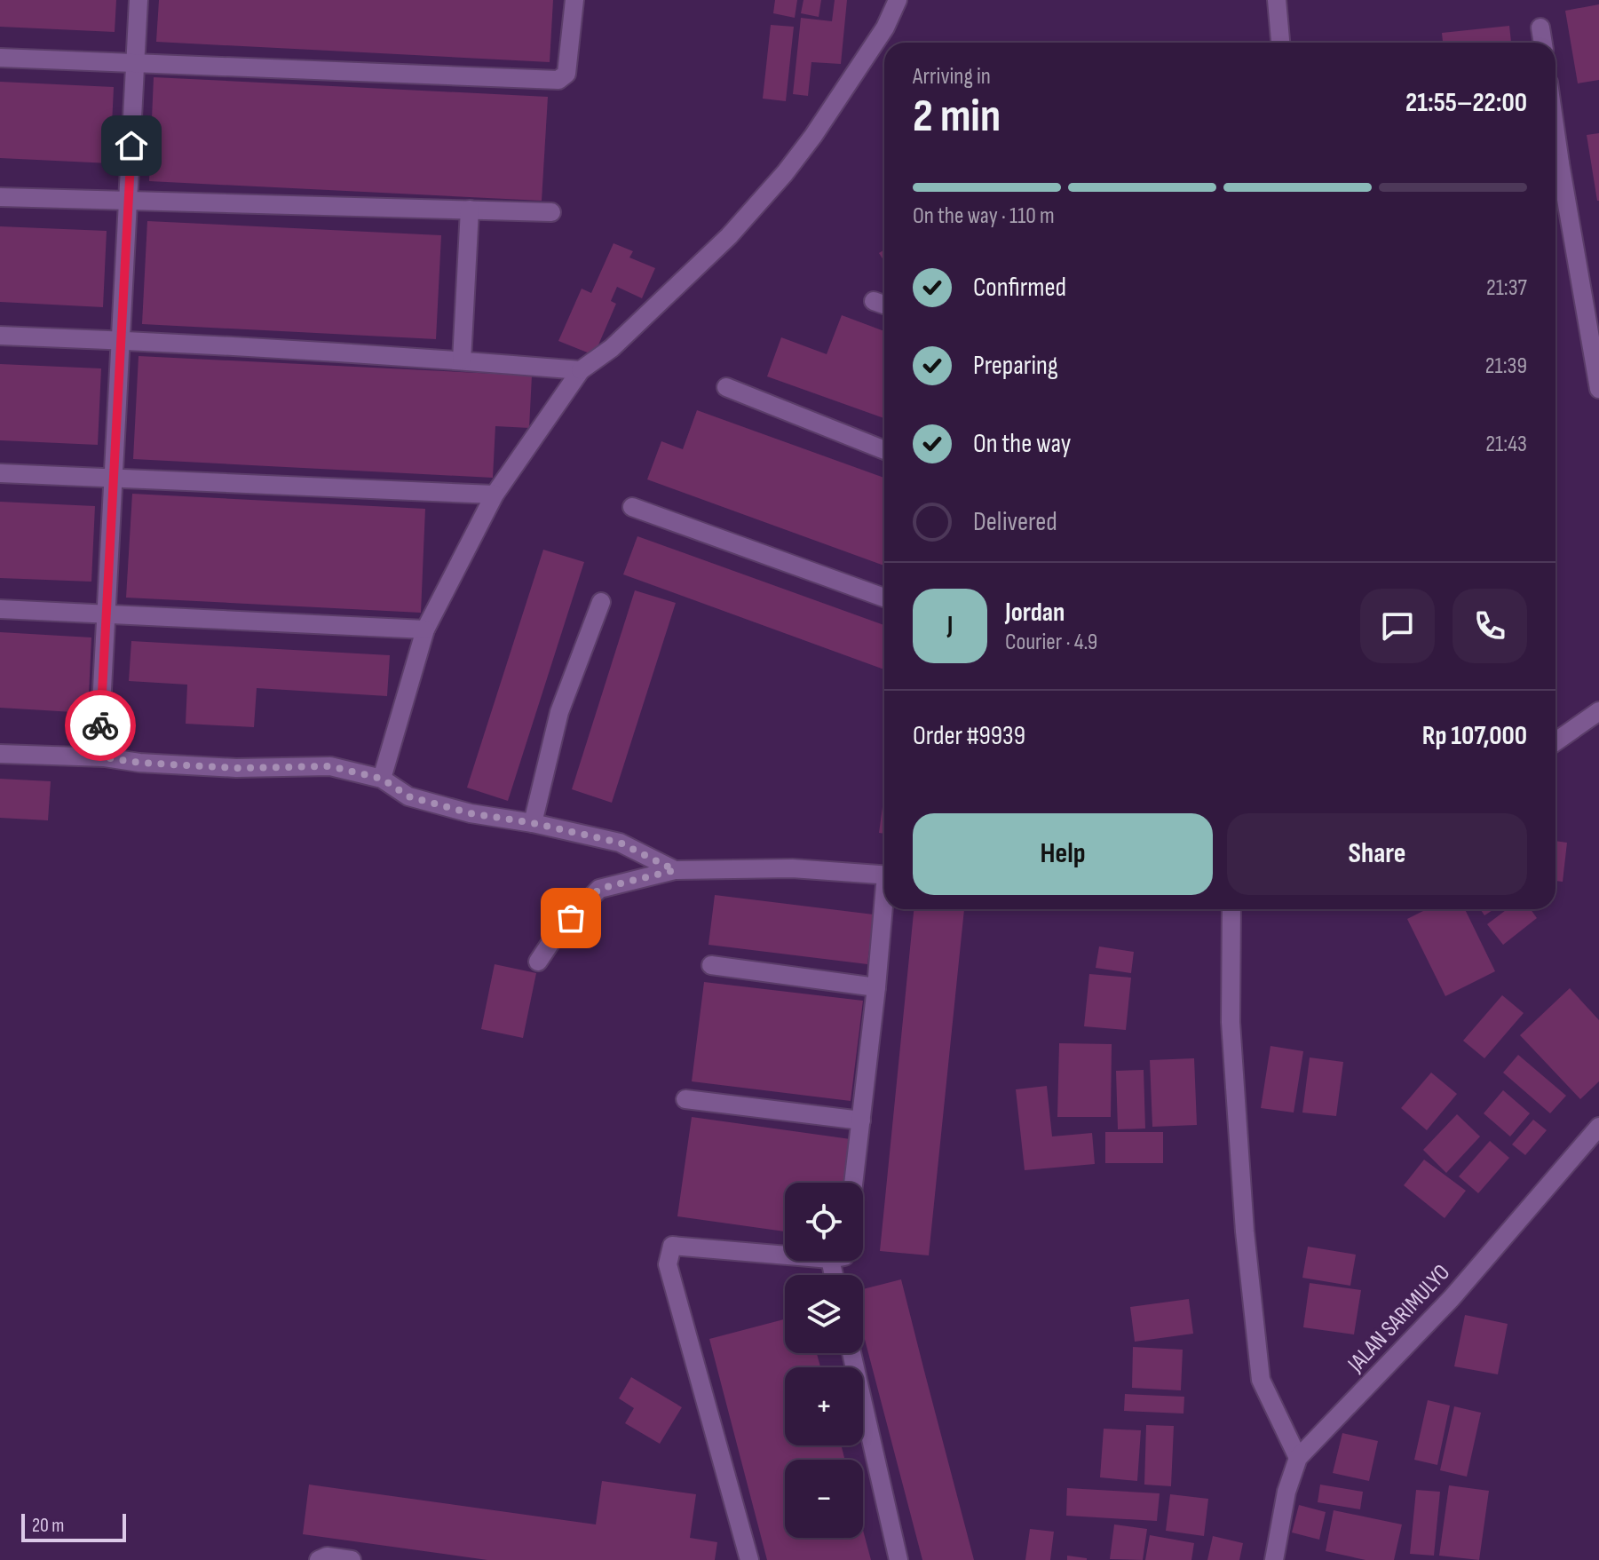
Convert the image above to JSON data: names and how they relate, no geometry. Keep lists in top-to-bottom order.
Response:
{
  "streets": {
    "street": ["JALAN SARIMULYO"]
  },
  "scale_bar": "20 m",
  "page": {
    "heading": ["2 min", "Arriving in", "21:55–22:00"],
    "panel": [
      "Jordan",
      "Courier · 4.9",
      "Order #9939",
      "Rp 107,000"
    ],
    "bar": "On the way · 110 m",
    "list": [
      ["Confirmed", "21:37"],
      ["Preparing", "21:39"],
      ["On the way", "21:43"],
      "Delivered"
    ],
    "round": "J",
    "buttons": ["Help", "Share"],
    "map_buttons": ["+", "−"],
    "scale": "20 m"
  }
}
